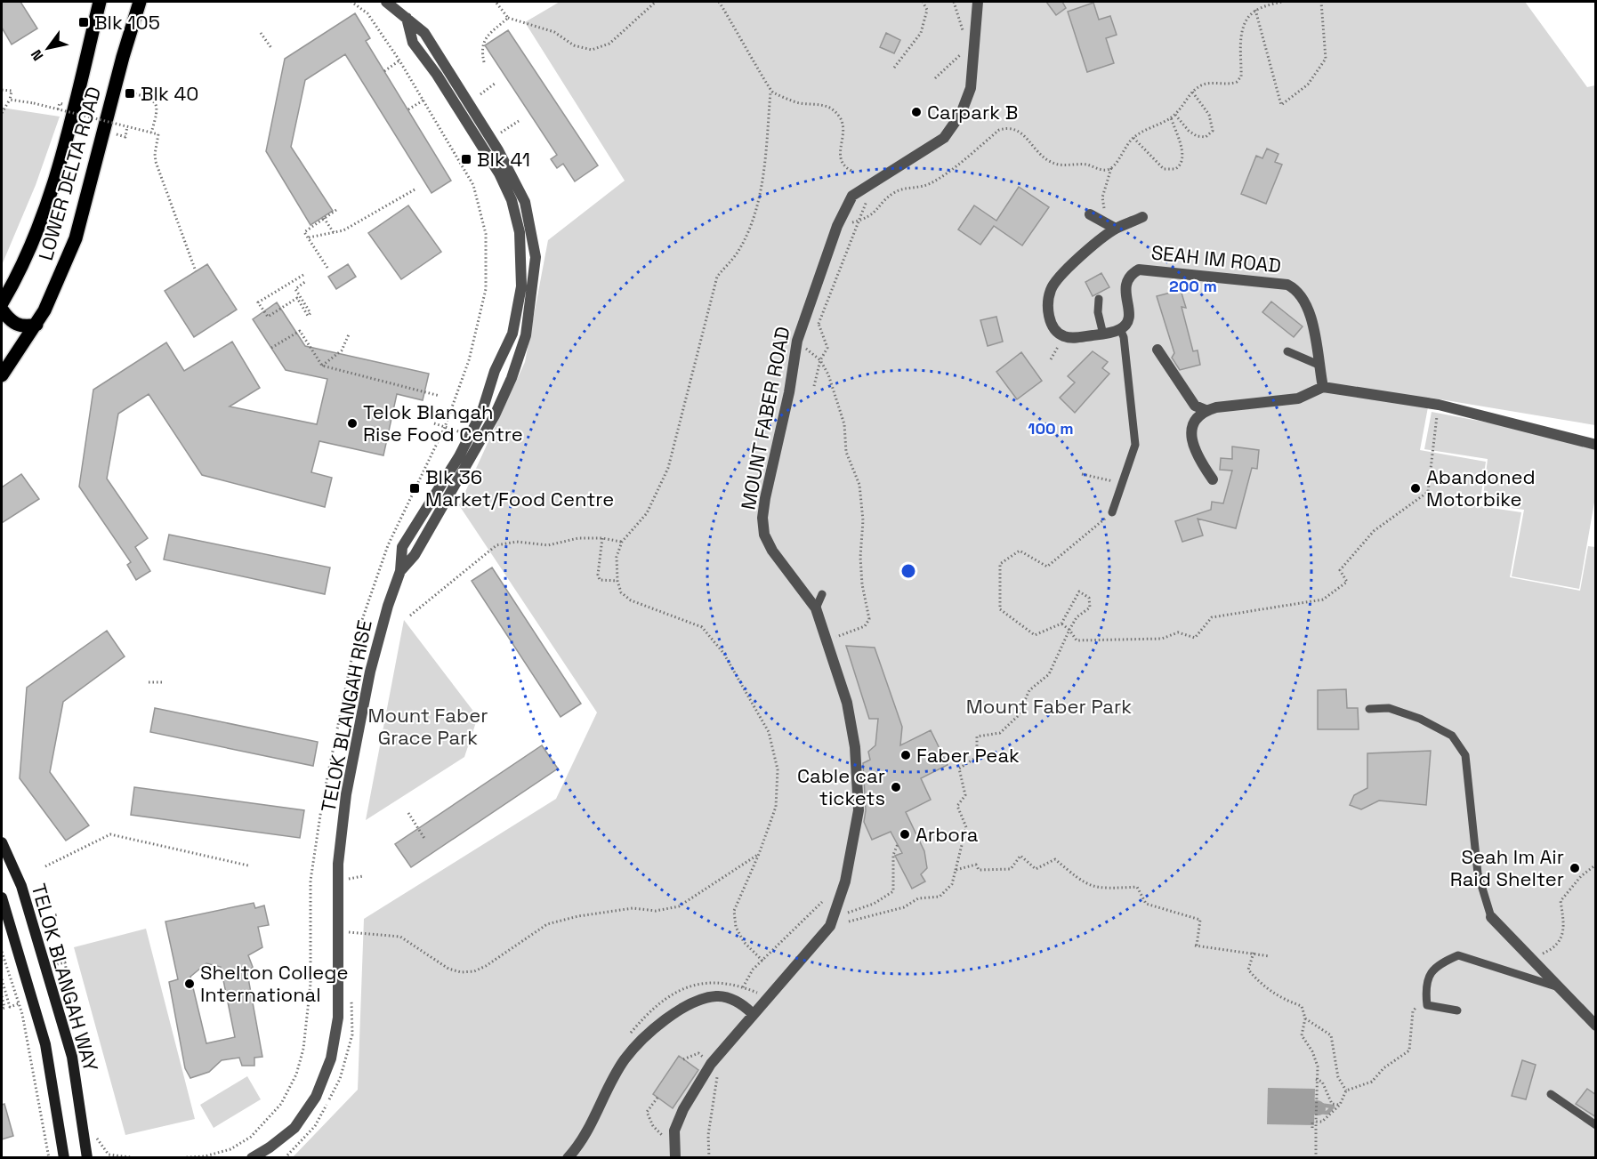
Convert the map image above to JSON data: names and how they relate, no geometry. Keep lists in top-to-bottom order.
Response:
{
  "streets": {
    "main road": ["LOWER DELTA ROAD", "TELOK BLANGAH WAY"],
    "street": ["SEAH IM ROAD", "MOUNT FABER ROAD", "TELOK BLANGAH RISE"]
  },
  "parks": ["Mount Faber Park", "Mount Faber Grace Park"],
  "places": {
    "transit": [
      "Blk 105",
      "Blk 40",
      "Blk 41",
      "Blk 36 Market/Food Centre"
    ],
    "other": [
      "Carpark B",
      "Telok Blangah Rise Food Centre",
      "Abandoned Motorbike",
      "Faber Peak",
      "Cable car tickets",
      "Arbora",
      "Seah Im Air Raid Shelter",
      "Shelton College International"
    ]
  },
  "north": "bottom left",
  "rings": ["200 m", "100 m"]
}
